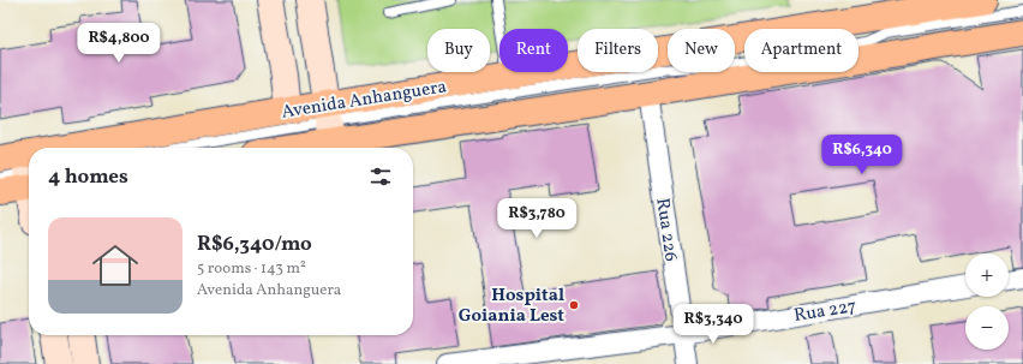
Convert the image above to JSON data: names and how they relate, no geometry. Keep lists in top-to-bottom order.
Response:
{
  "streets": {
    "main road": ["Avenida Anhanguera"],
    "street": ["Rua 226", "Rua 227"]
  },
  "crossings": [
    ["Avenida Anhanguera", "Rua 226"],
    ["Rua 226", "Rua 227"]
  ],
  "places": ["Hospital Goiania Lest"],
  "page": {
    "price": [
      "R$4,800",
      "R$6,340",
      "R$3,780",
      "R$3,340"
    ],
    "chip": [
      "Buy",
      "Rent",
      "Filters",
      "New",
      "Apartment"
    ],
    "heading": "4 homes",
    "list": [
      {
        "name": "R$6,340/mo",
        "note": "5 rooms · 143 m² · Avenida Anhanguera"
      }
    ],
    "map_buttons": ["+", "−"]
  }
}
